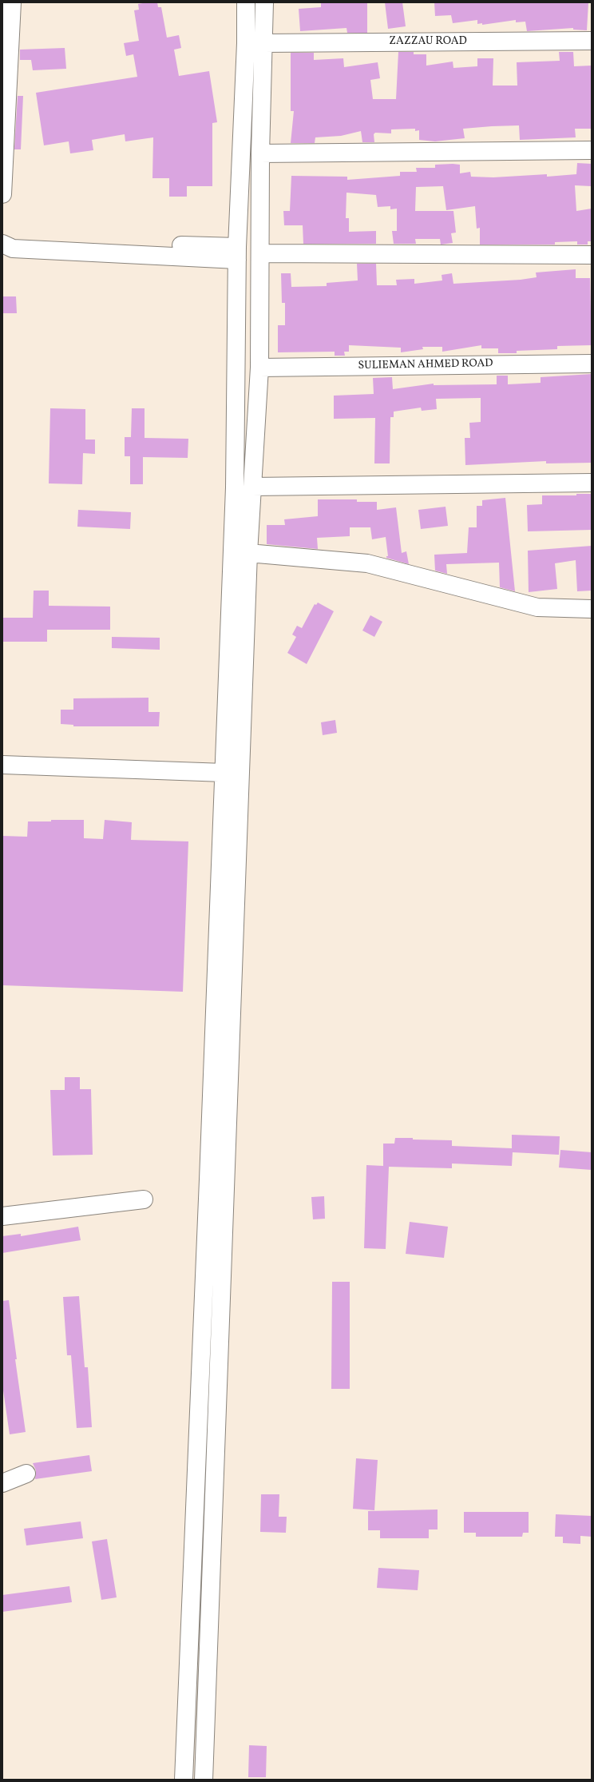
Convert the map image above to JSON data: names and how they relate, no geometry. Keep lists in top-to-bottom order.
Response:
{
  "streets": {
    "street": ["ZAZZAU ROAD", "SULIEMAN AHMED ROAD"]
  }
}
